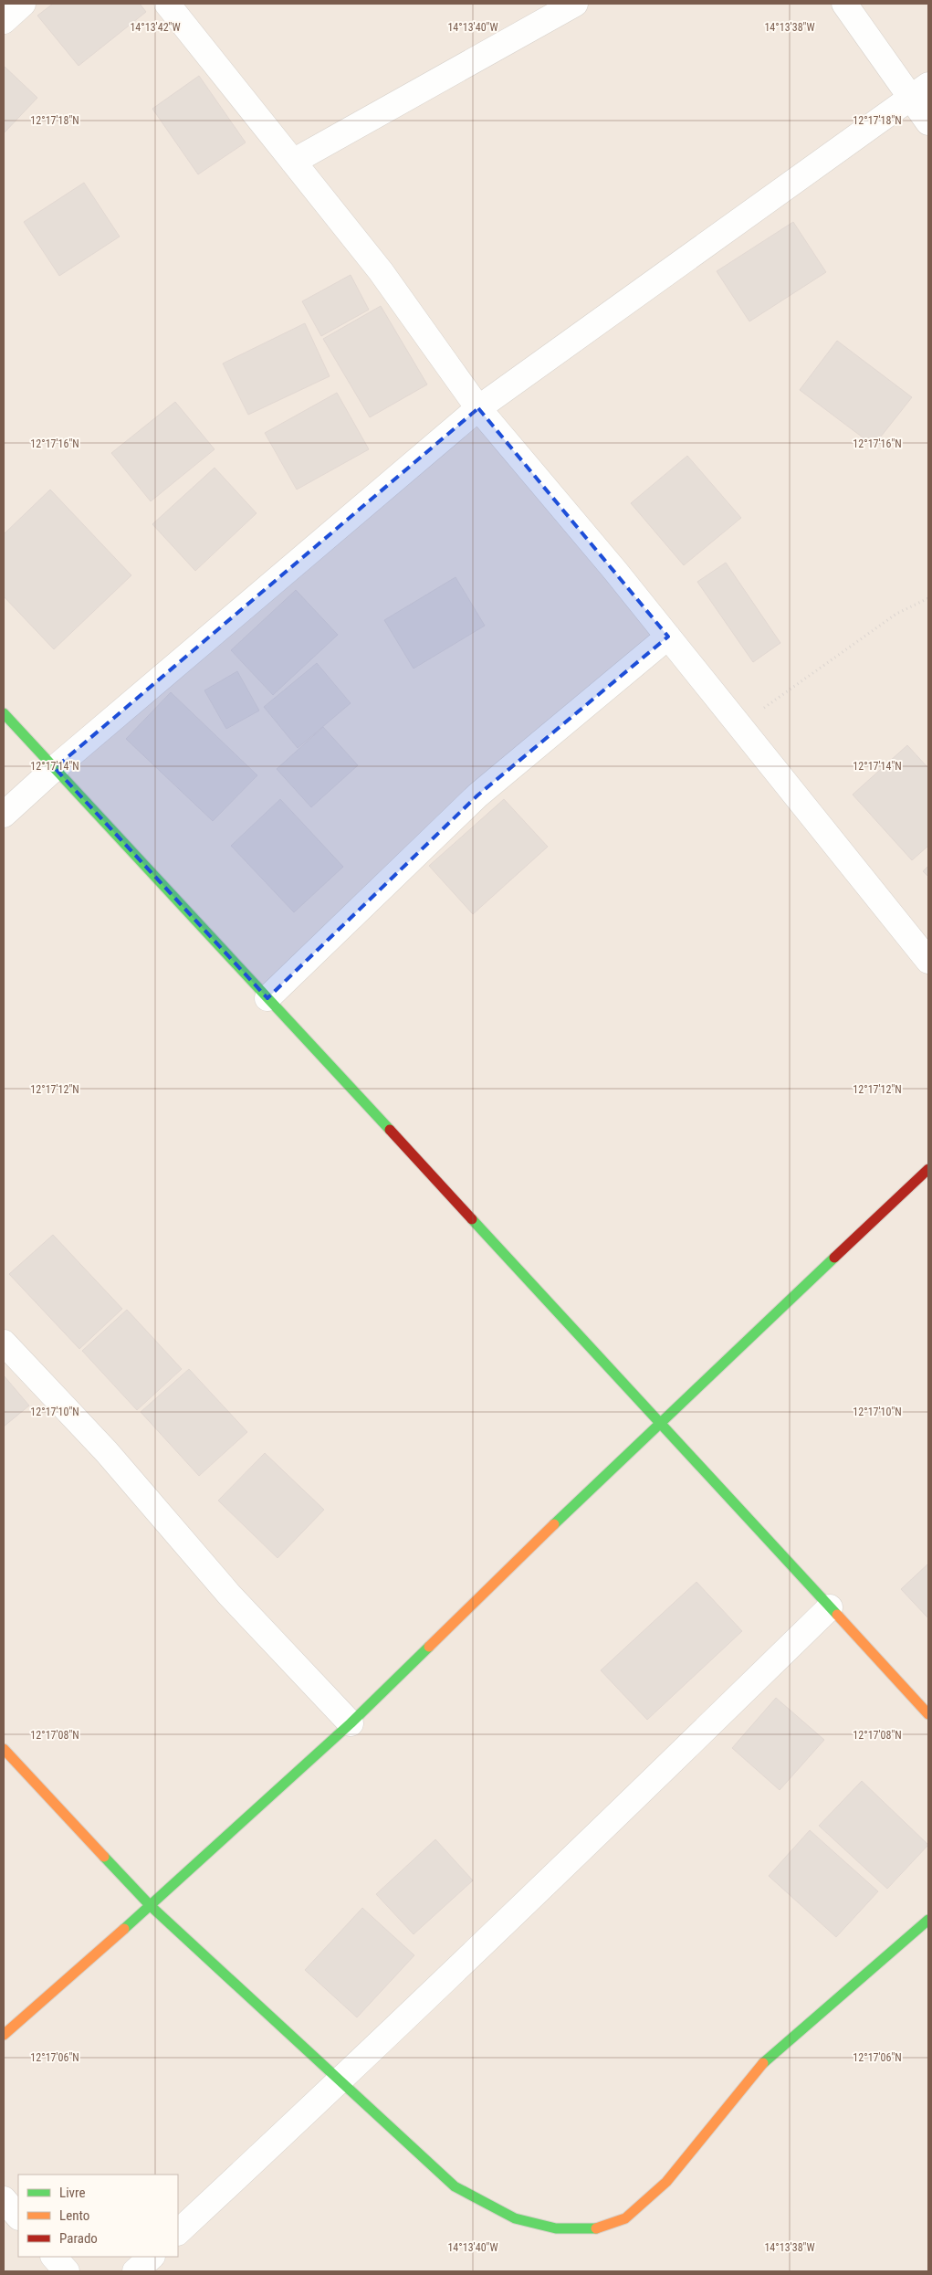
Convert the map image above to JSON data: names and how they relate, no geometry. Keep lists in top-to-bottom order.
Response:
{
  "legend": ["Livre", "Lento", "Parado"],
  "coordinates": [
    "14°13'42\"W",
    "14°13'40\"W",
    "14°13'38\"W",
    "12°17'18\"N",
    "12°17'16\"N",
    "12°17'14\"N",
    "12°17'12\"N",
    "12°17'10\"N",
    "12°17'08\"N",
    "12°17'06\"N"
  ]
}
